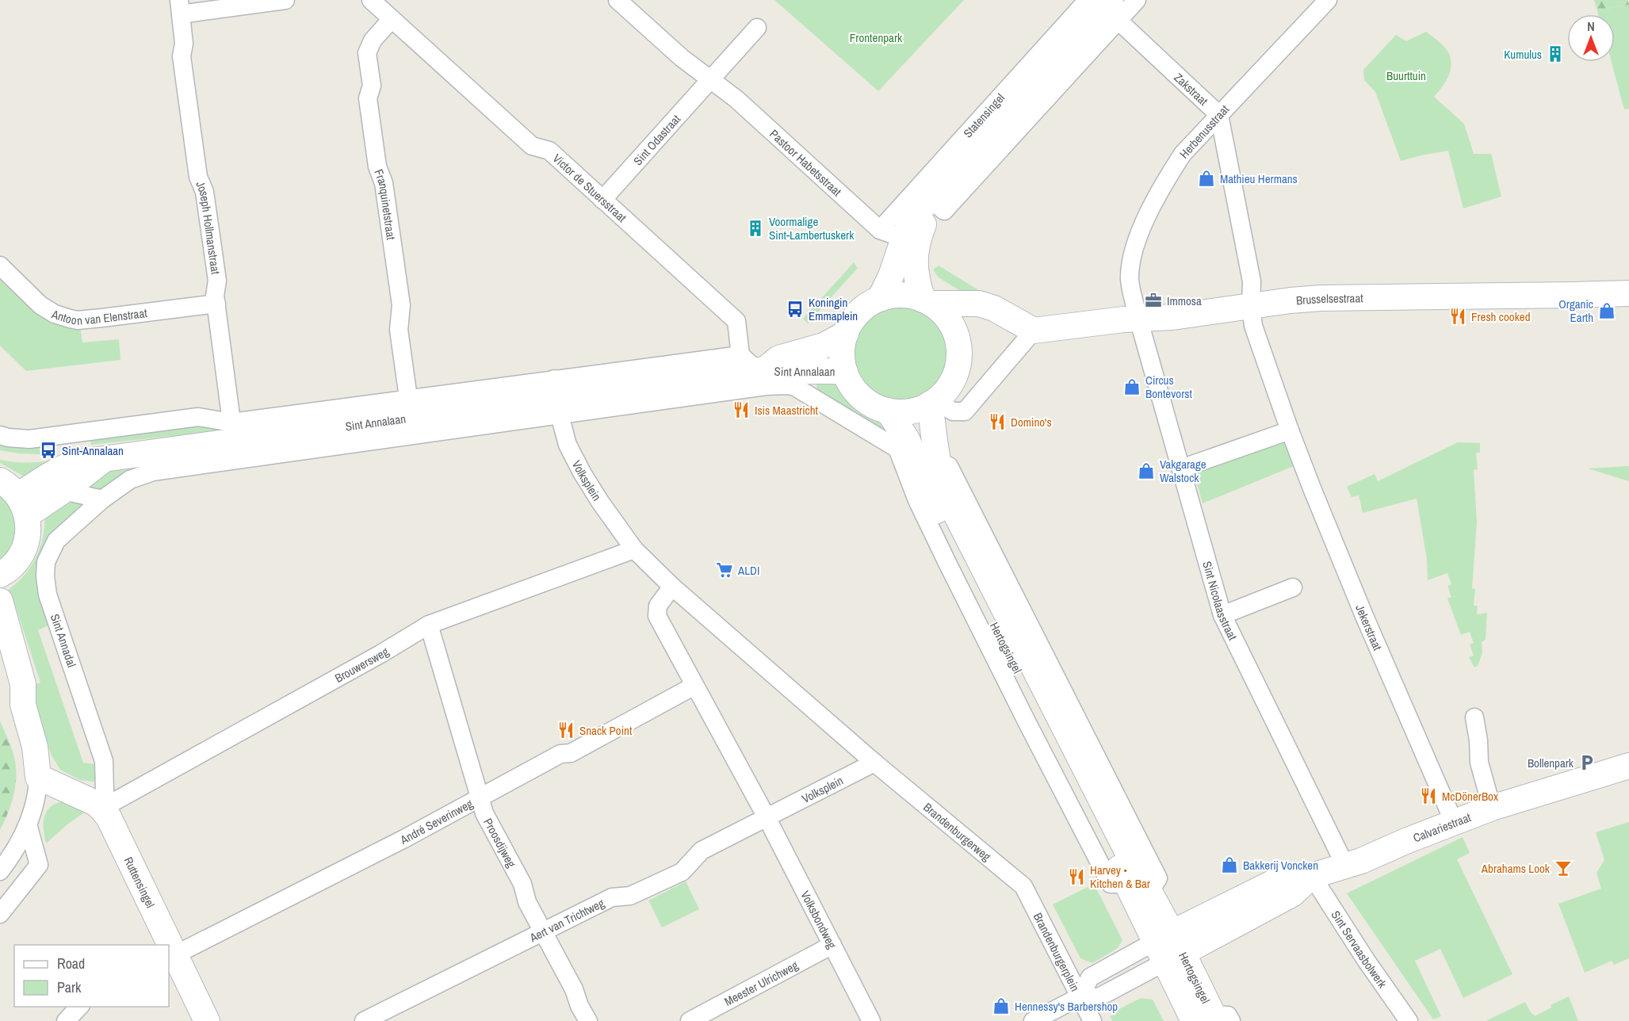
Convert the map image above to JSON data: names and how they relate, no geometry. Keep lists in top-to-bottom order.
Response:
{
  "streets": {
    "main road": [
      "Statensingel",
      "Brusselsestraat",
      "Sint Annalaan",
      "Hertogsingel",
      "Calvariestraat",
      "Ruttensingel"
    ],
    "street": [
      "Zakstraat",
      "Herbenusstraat",
      "Sint Odastraat",
      "Pastoor Habetsstraat",
      "Victor de Stuersstraat",
      "Franquinetstraat",
      "Joseph Hollmanstraat",
      "Antoon van Elenstraat",
      "Volksplein",
      "Sint Nicolaasstraat",
      "Jekerstraat",
      "Sint Annadal",
      "Brouwersweg",
      "André Severinweg",
      "Brandenburgerweg",
      "Proosdijweg",
      "Aert van Trichtweg",
      "Volksbondweg",
      "Sint Servaasbolwerk",
      "Brandenburgerplein",
      "Meester Ulrichweg"
    ]
  },
  "crossings": [
    ["Zakstraat", "Statensingel"],
    ["Zakstraat", "Herbenusstraat"],
    ["Statensingel", "Pastoor Habetsstraat"],
    ["Statensingel", "Sint Annalaan"],
    ["Statensingel", "Hertogsingel"],
    ["Herbenusstraat", "Brusselsestraat"],
    ["Herbenusstraat", "Sint Nicolaasstraat"],
    ["Sint Odastraat", "Pastoor Habetsstraat"],
    ["Sint Odastraat", "Victor de Stuersstraat"],
    ["Victor de Stuersstraat", "Franquinetstraat"],
    ["Victor de Stuersstraat", "Sint Annalaan"],
    ["Franquinetstraat", "Sint Annalaan"],
    ["Joseph Hollmanstraat", "Antoon van Elenstraat"],
    ["Joseph Hollmanstraat", "Sint Annalaan"],
    ["Brusselsestraat", "Sint Nicolaasstraat"],
    ["Brusselsestraat", "Jekerstraat"],
    ["Sint Annalaan", "Volksplein"],
    ["Sint Annalaan", "Sint Annadal"],
    ["Sint Annalaan", "Hertogsingel"],
    ["Volksplein", "Brouwersweg"],
    ["Volksplein", "Brandenburgerweg"],
    ["Volksplein", "Aert van Trichtweg"],
    ["Volksplein", "Volksbondweg"],
    ["Sint Nicolaasstraat", "Calvariestraat"],
    ["Jekerstraat", "Calvariestraat"],
    ["Sint Annadal", "Brouwersweg"],
    ["Sint Annadal", "Ruttensingel"],
    ["Hertogsingel", "Calvariestraat"],
    ["Hertogsingel", "Brandenburgerplein"],
    ["Brouwersweg", "Proosdijweg"],
    ["Brouwersweg", "Ruttensingel"],
    ["André Severinweg", "Proosdijweg"],
    ["André Severinweg", "Ruttensingel"],
    ["Calvariestraat", "Sint Servaasbolwerk"],
    ["Calvariestraat", "Brandenburgerplein"],
    ["Brandenburgerweg", "Brandenburgerplein"],
    ["Proosdijweg", "Aert van Trichtweg"],
    ["Aert van Trichtweg", "Volksbondweg"],
    ["Volksbondweg", "Meester Ulrichweg"]
  ],
  "parks": ["Frontenpark", "Buurttuin"],
  "places": {
    "building": ["Kumulus", "Voormalige Sint-Lambertuskerk"],
    "shop": [
      "Mathieu Hermans",
      "Organic Earth",
      "Circus Bontevorst",
      "Vakgarage Walstock",
      "Bakkerij Voncken",
      "Hennessy's Barbershop"
    ],
    "office": ["Immosa"],
    "bus stop": ["Koningin Emmaplein", "Sint-Annalaan"],
    "restaurant": [
      "Fresh cooked",
      "Isis Maastricht",
      "Domino's",
      "Snack Point",
      "McDönerBox",
      "Harvey • Kitchen & Bar"
    ],
    "supermarket": ["ALDI"],
    "parking": ["Bollenpark"],
    "bar": ["Abrahams Look"]
  },
  "legend": ["Road", "Park"],
  "north": "top"
}
